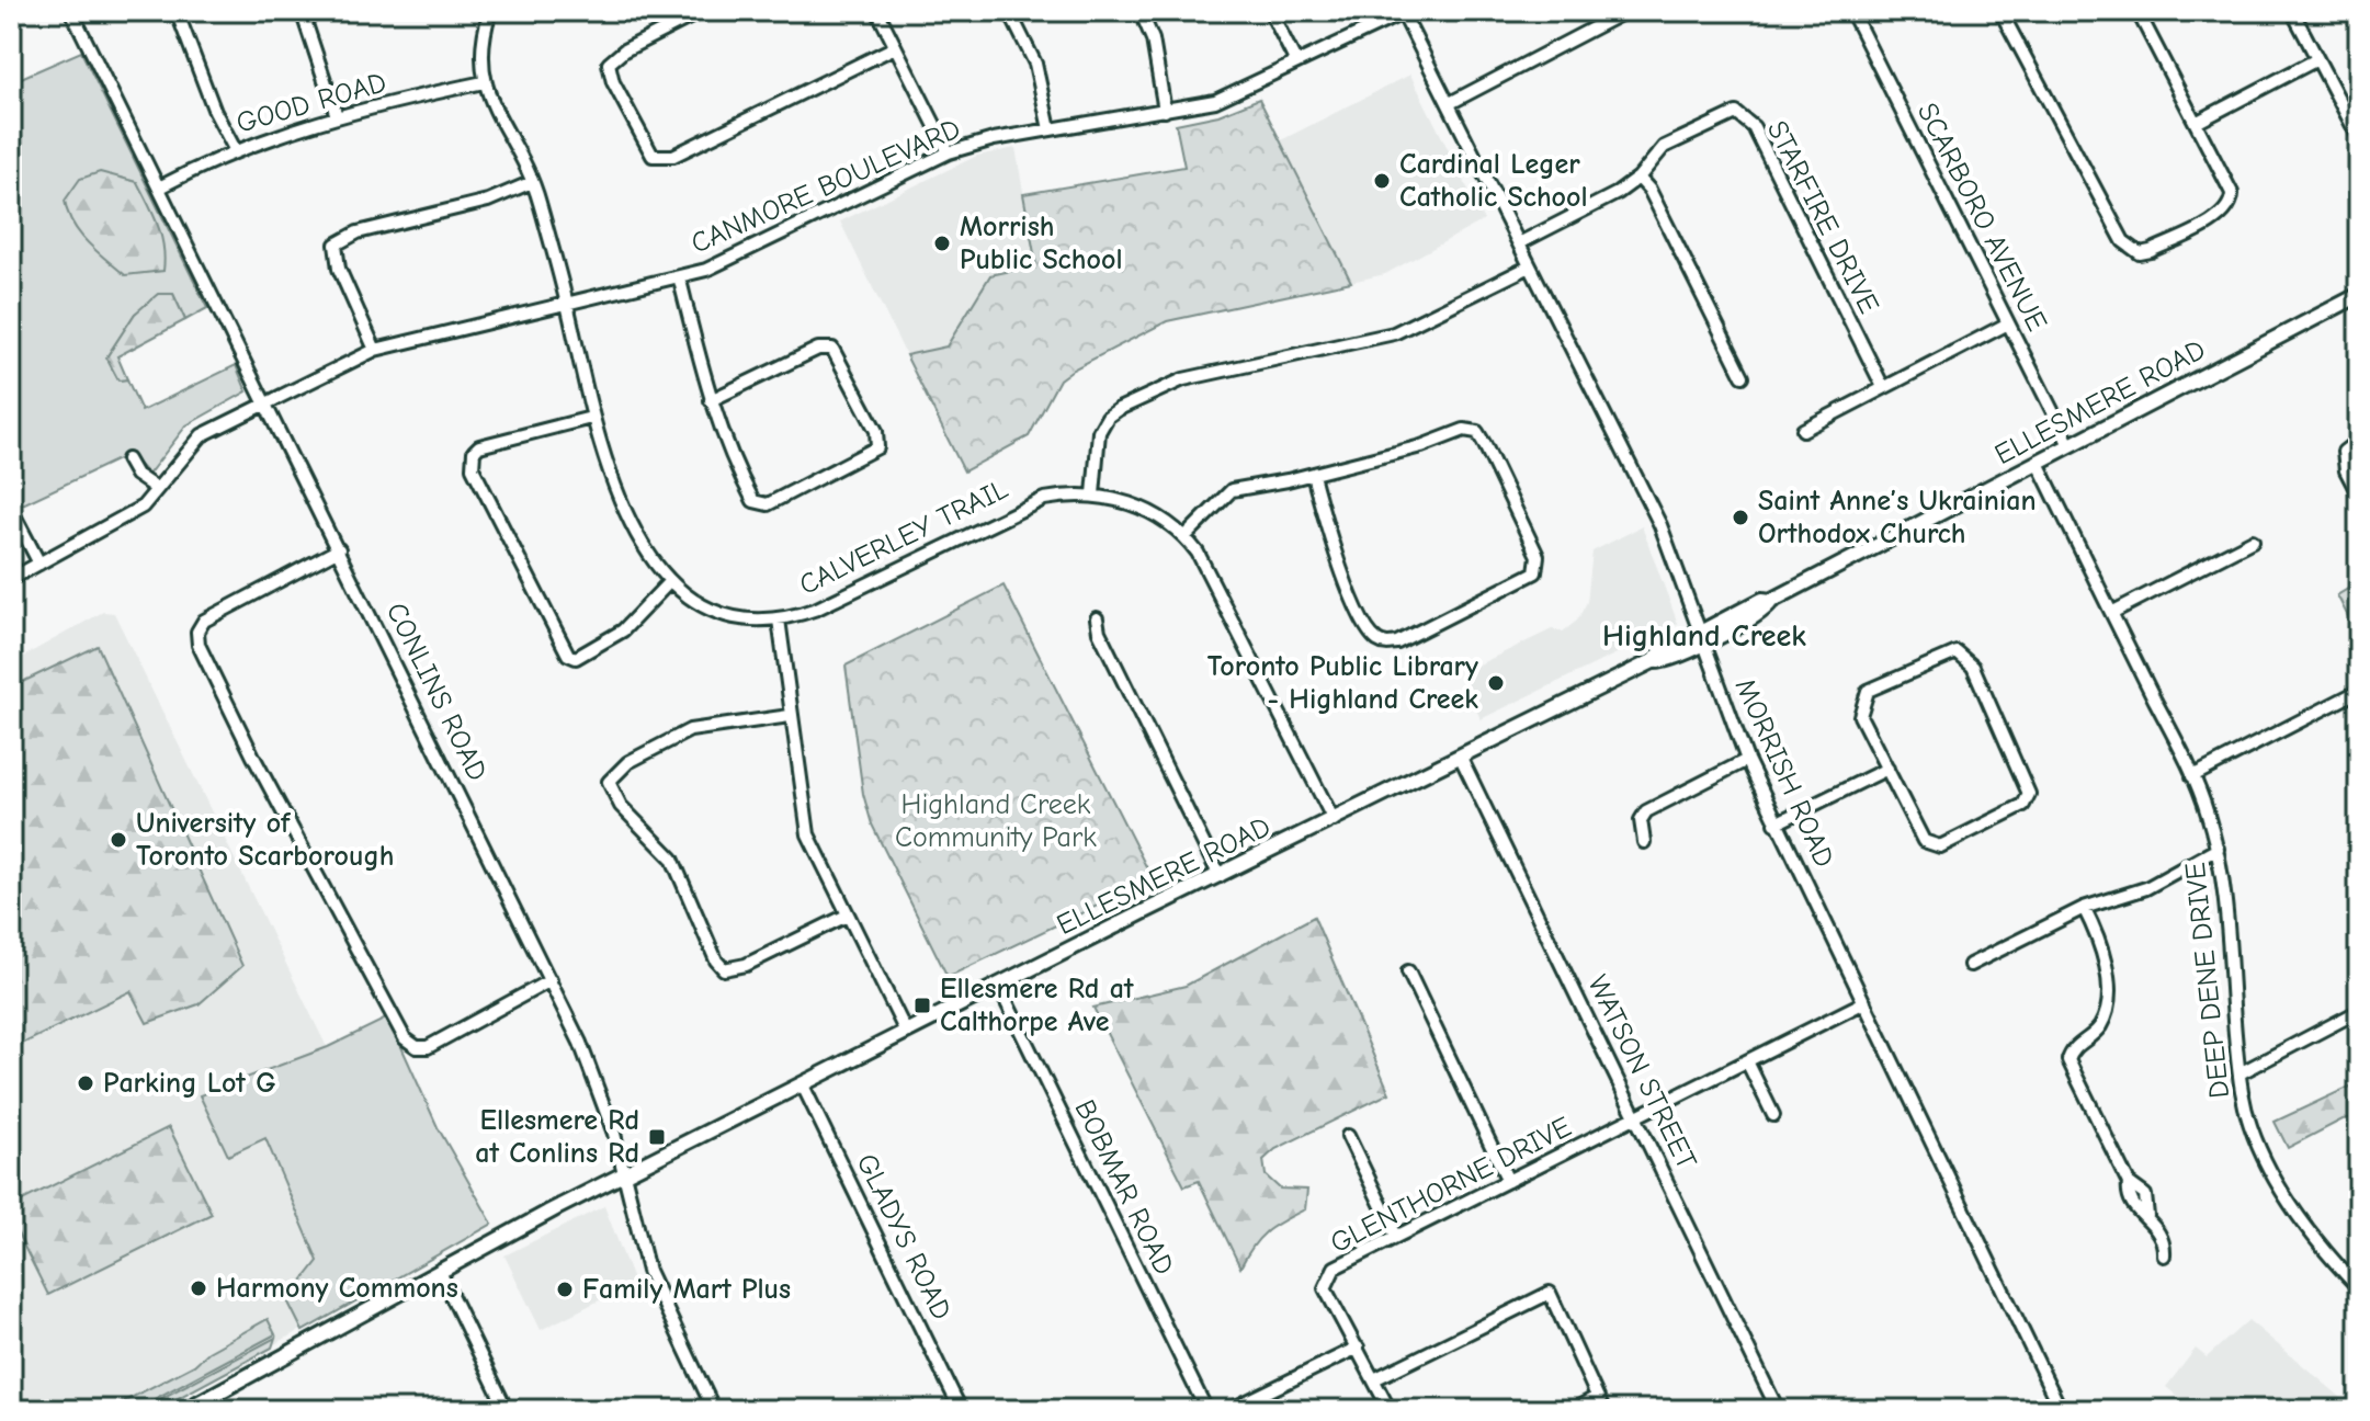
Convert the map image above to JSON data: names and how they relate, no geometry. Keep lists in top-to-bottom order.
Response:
{
  "streets": {
    "main road": ["ELLESMERE ROAD"],
    "street": [
      "GOOD ROAD",
      "CANMORE BOULEVARD",
      "STARFIRE DRIVE",
      "SCARBORO AVENUE",
      "CALVERLEY TRAIL",
      "CONLINS ROAD",
      "MORRISH ROAD",
      "DEEP DENE DRIVE",
      "WATSON STREET",
      "GLENTHORNE DRIVE",
      "BOBMAR ROAD",
      "GLADYS ROAD"
    ]
  },
  "crossings": [
    ["GOOD ROAD", "CALVERLEY TRAIL"],
    ["GOOD ROAD", "CONLINS ROAD"],
    ["CANMORE BOULEVARD", "CALVERLEY TRAIL"],
    ["CANMORE BOULEVARD", "CONLINS ROAD"],
    ["CANMORE BOULEVARD", "MORRISH ROAD"],
    ["STARFIRE DRIVE", "MORRISH ROAD"],
    ["SCARBORO AVENUE", "ELLESMERE ROAD"],
    ["ELLESMERE ROAD", "CALVERLEY TRAIL"],
    ["ELLESMERE ROAD", "CONLINS ROAD"],
    ["ELLESMERE ROAD", "MORRISH ROAD"],
    ["ELLESMERE ROAD", "DEEP DENE DRIVE"],
    ["ELLESMERE ROAD", "WATSON STREET"],
    ["ELLESMERE ROAD", "BOBMAR ROAD"],
    ["ELLESMERE ROAD", "GLADYS ROAD"],
    ["MORRISH ROAD", "GLENTHORNE DRIVE"],
    ["WATSON STREET", "GLENTHORNE DRIVE"]
  ],
  "districts": ["Highland Creek"],
  "parks": ["Highland Creek Community Park"],
  "places": {
    "other": [
      "Cardinal Leger Catholic School",
      "Morrish Public School",
      "Saint Anne’s Ukrainian Orthodox Church",
      "Toronto Public Library - Highland Creek",
      "University of Toronto Scarborough",
      "Parking Lot G",
      "Harmony Commons",
      "Family Mart Plus"
    ],
    "transit": ["Ellesmere Rd at Calthorpe Ave", "Ellesmere Rd at Conlins Rd"]
  }
}
